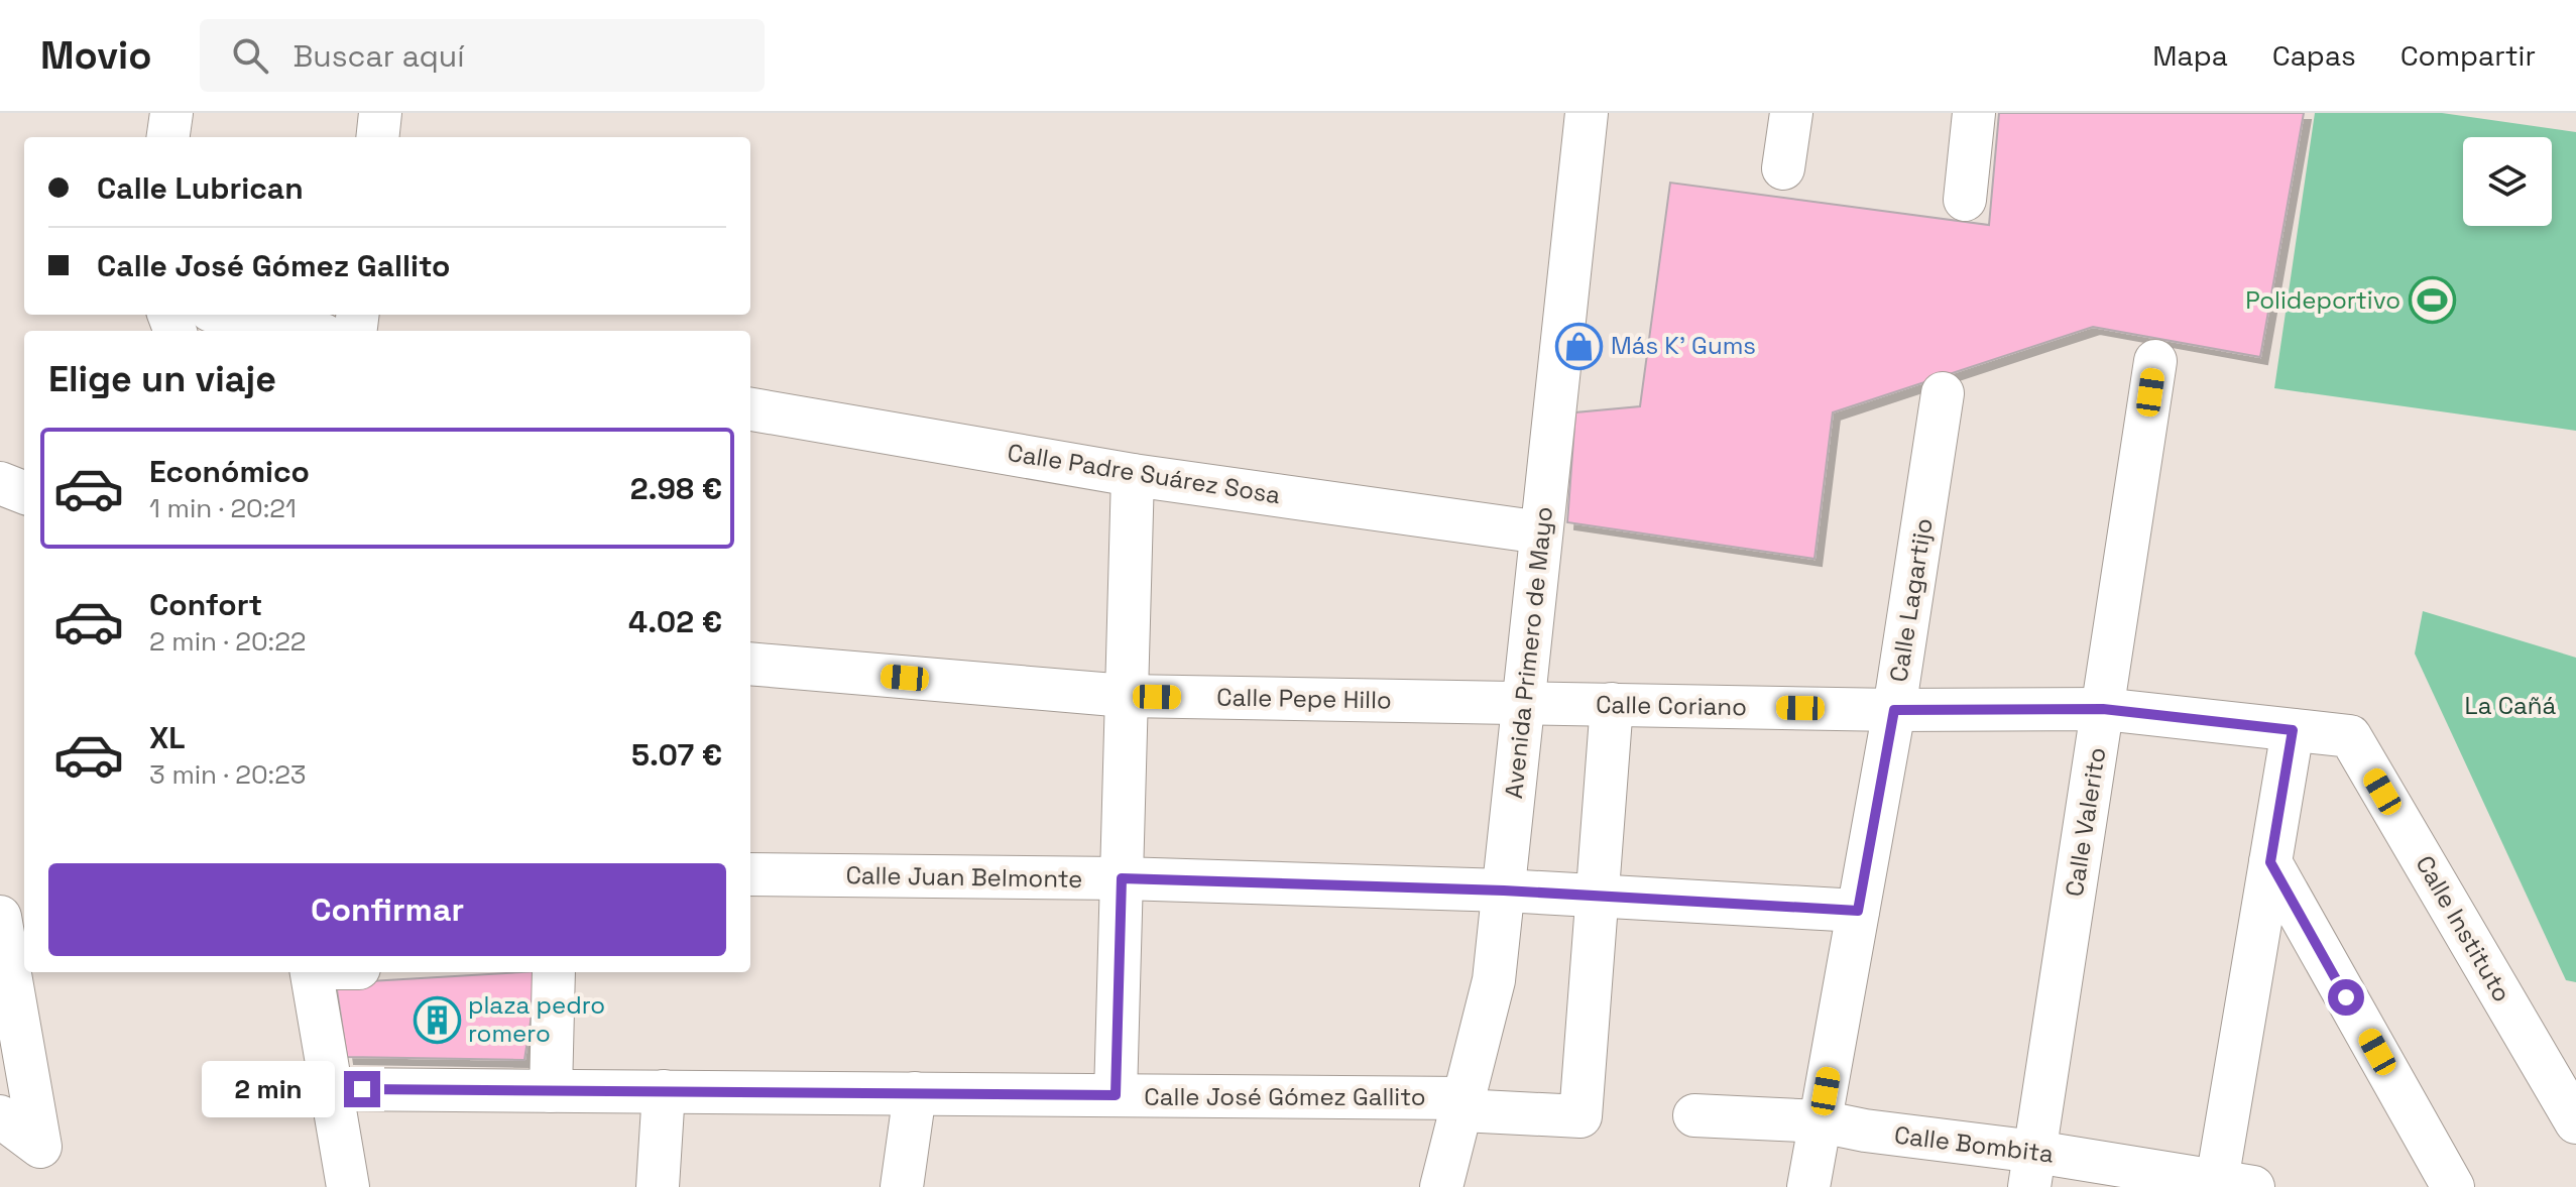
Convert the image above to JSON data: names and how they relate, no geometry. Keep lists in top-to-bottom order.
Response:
{
  "streets": {
    "street": [
      "Calle Padre Suárez Sosa",
      "Calle Lagartijo",
      "Avenida Primero de Mayo",
      "Calle Pepe Hillo",
      "Calle Coriano",
      "Calle Valerito",
      "Calle Juan Belmonte",
      "Calle Instituto",
      "Calle José Gómez Gallito",
      "Calle Bombita"
    ]
  },
  "crossings": [
    ["Calle Padre Suárez Sosa", "Avenida Primero de Mayo"],
    ["Calle Lagartijo", "Calle Coriano"],
    ["Calle Lagartijo", "Calle Juan Belmonte"],
    ["Calle Lagartijo", "Calle Bombita"],
    ["Avenida Primero de Mayo", "Calle Pepe Hillo"],
    ["Avenida Primero de Mayo", "Calle Coriano"],
    ["Avenida Primero de Mayo", "Calle Juan Belmonte"],
    ["Avenida Primero de Mayo", "Calle José Gómez Gallito"],
    ["Calle Pepe Hillo", "Calle Coriano"],
    ["Calle Coriano", "Calle Valerito"],
    ["Calle Coriano", "Calle Instituto"],
    ["Calle Valerito", "Calle Bombita"],
    ["Calle Juan Belmonte", "Calle José Gómez Gallito"]
  ],
  "parks": ["La Cañá"],
  "places": {
    "sports": ["Polideportivo"],
    "shop": ["Más K' Gums"],
    "building": ["plaza pedro romero"]
  },
  "page": {
    "header": "Movio",
    "search": "Buscar aquí",
    "nav": ["Mapa", "Capas", "Compartir"],
    "banner": ["Calle Lubrican", "Calle José Gómez Gallito"],
    "heading": "Elige un viaje",
    "list": [
      {
        "name": "Económico",
        "note": "1 min · 20:21",
        "value": "2.98 €"
      },
      {
        "name": "Confort",
        "note": "2 min · 20:22",
        "value": "4.02 €"
      },
      {
        "name": "XL",
        "note": "3 min · 20:23",
        "value": "5.07 €"
      }
    ],
    "buttons": "Confirmar",
    "bubble": "2 min"
  }
}
